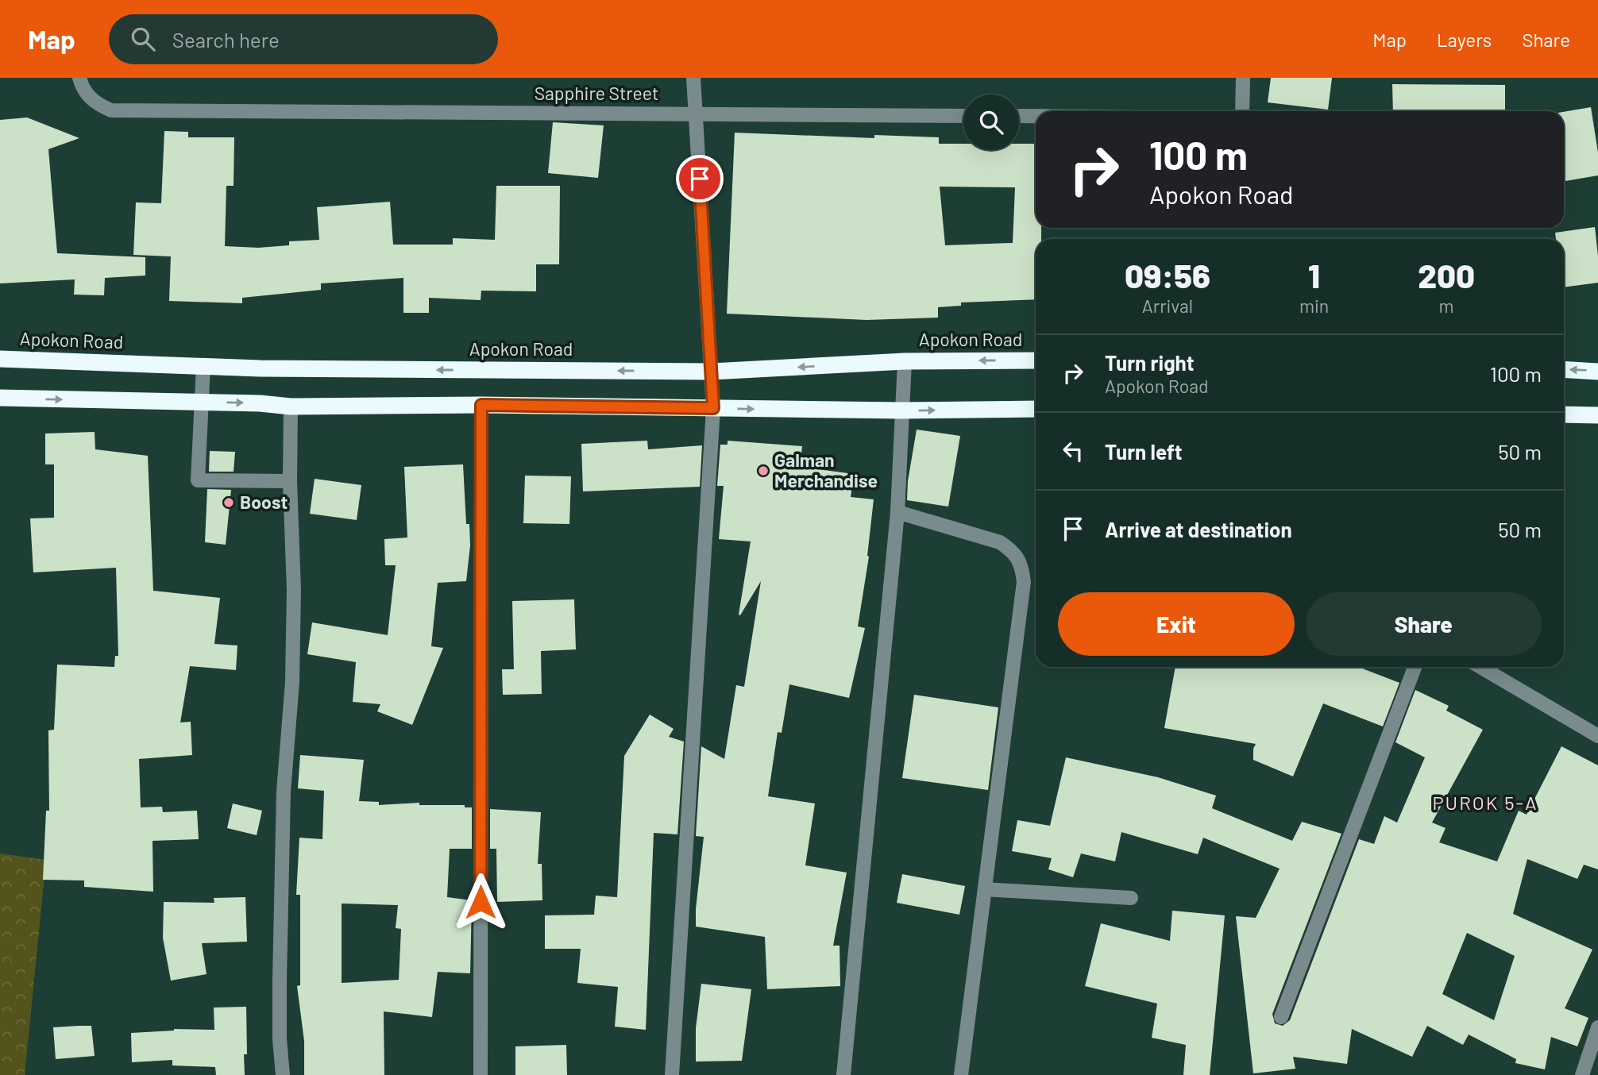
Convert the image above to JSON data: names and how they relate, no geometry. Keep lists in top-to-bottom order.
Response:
{
  "streets": {
    "highway": ["Apokon Road"],
    "street": ["Sapphire Street"]
  },
  "districts": ["PUROK 5-A"],
  "places": ["Galman Merchandise", "Boost"],
  "page": {
    "header": "Map",
    "search": "Search here",
    "nav": ["Map", "Layers", "Share"],
    "turn": ["100 m", "Apokon Road"],
    "eta": [
      "09:56",
      "Arrival",
      "1",
      "min",
      "200",
      "m"
    ],
    "list": [
      {
        "name": "Turn right",
        "note": "Apokon Road",
        "value": "100 m"
      },
      {
        "name": "Turn left",
        "value": "50 m"
      },
      {
        "name": "Arrive at destination",
        "value": "50 m"
      }
    ],
    "buttons": ["Exit", "Share"]
  }
}
